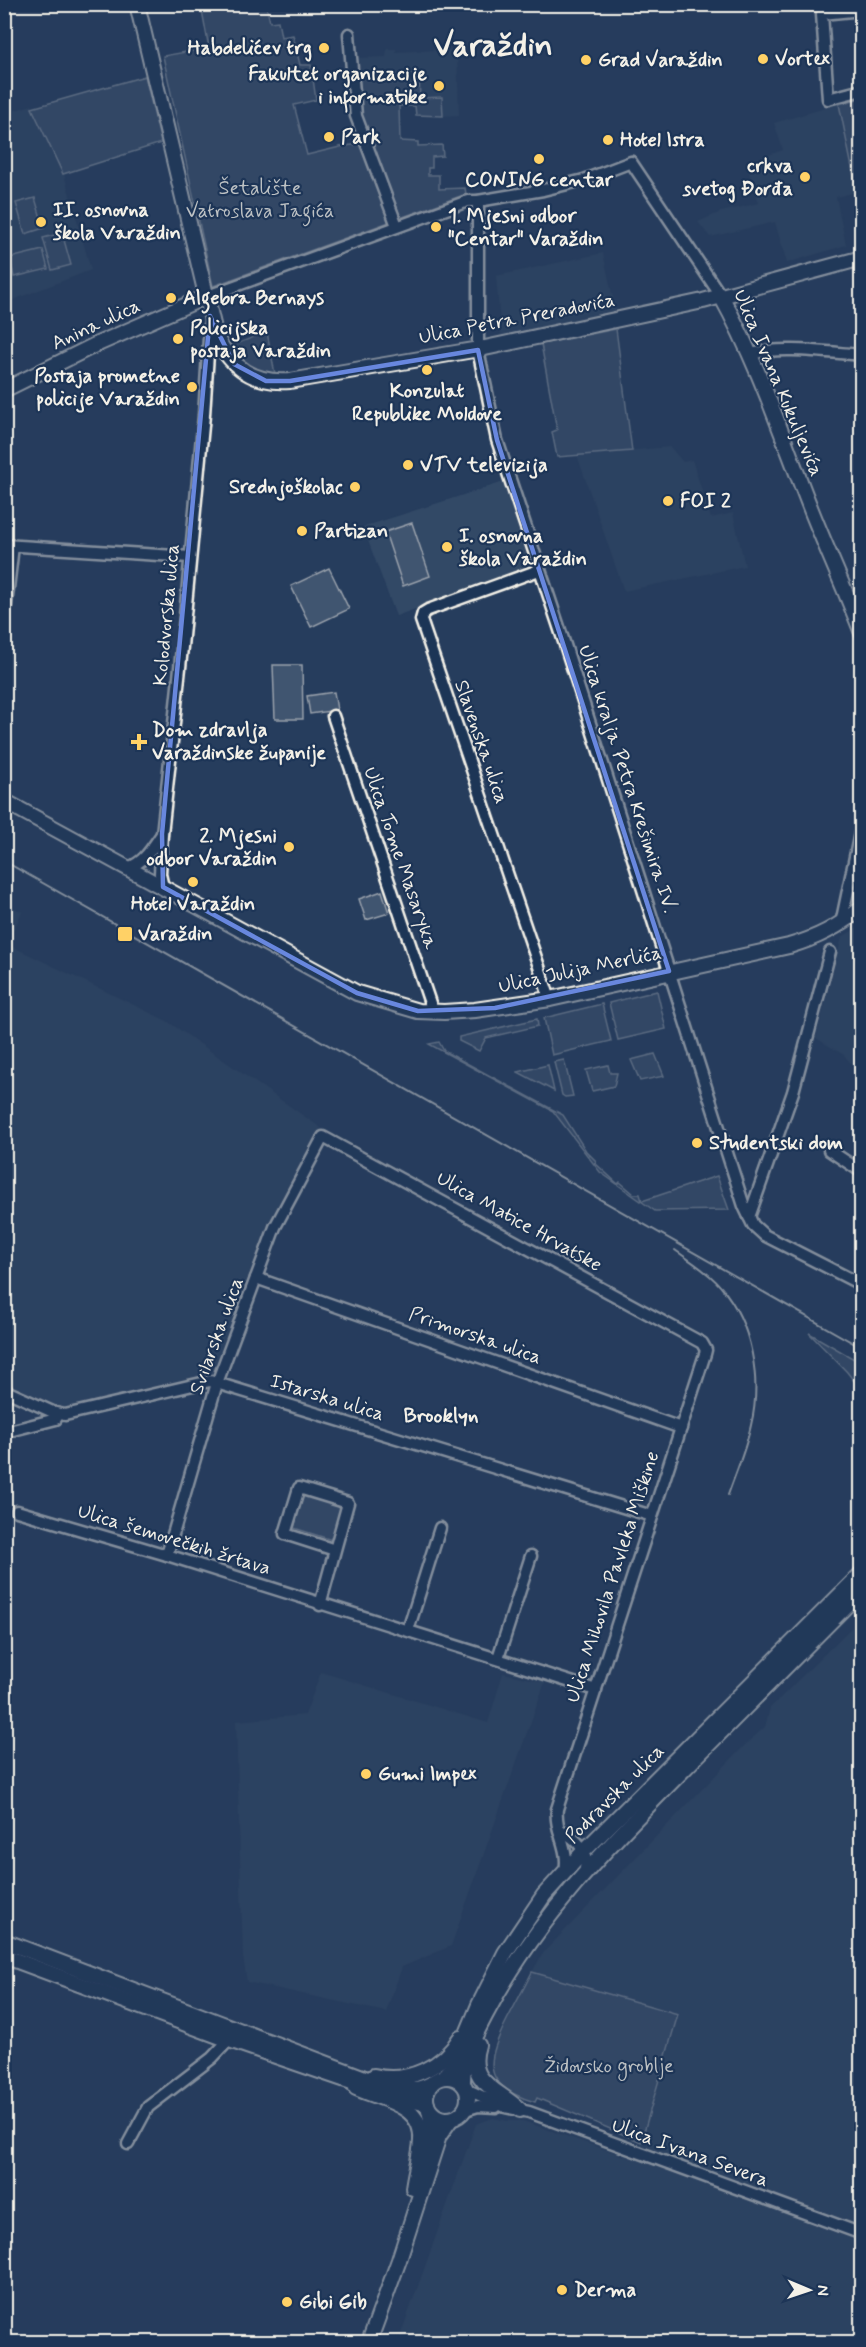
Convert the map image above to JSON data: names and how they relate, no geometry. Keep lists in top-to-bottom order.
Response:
{
  "streets": {
    "main road": [
      "Ulica Petra Preradovića",
      "Anina ulica",
      "Ulica Ivana Kukuljevića",
      "Ulica Julija Merlića",
      "Podravska ulica"
    ],
    "street": [
      "Kolodvorska ulica",
      "Slavenska ulica",
      "Ulica kralja Petra Krešimira IV.",
      "Ulica Tome Masaryka",
      "Ulica Matice Hrvatske",
      "Svilarska ulica",
      "Primorska ulica",
      "Istarska ulica",
      "Ulica šemovečkih žrtava",
      "Ulica Mihovila Pavleka Miškine",
      "Ulica Ivana Severa"
    ]
  },
  "crossings": [
    ["Ulica Petra Preradovića", "Anina ulica"],
    ["Ulica Petra Preradovića", "Ulica Ivana Kukuljevića"],
    ["Ulica Petra Preradovića", "Kolodvorska ulica"],
    ["Ulica Petra Preradovića", "Ulica kralja Petra Krešimira IV."],
    ["Ulica Ivana Kukuljevića", "Ulica kralja Petra Krešimira IV."],
    ["Kolodvorska ulica", "Ulica Julija Merlića"],
    ["Slavenska ulica", "Ulica kralja Petra Krešimira IV."],
    ["Slavenska ulica", "Ulica Julija Merlića"],
    ["Ulica kralja Petra Krešimira IV.", "Ulica Julija Merlića"],
    ["Ulica Tome Masaryka", "Ulica Julija Merlića"],
    ["Ulica Matice Hrvatske", "Svilarska ulica"],
    ["Ulica Matice Hrvatske", "Ulica Mihovila Pavleka Miškine"],
    ["Svilarska ulica", "Primorska ulica"],
    ["Svilarska ulica", "Istarska ulica"],
    ["Svilarska ulica", "Ulica šemovečkih žrtava"],
    ["Primorska ulica", "Ulica Mihovila Pavleka Miškine"],
    ["Istarska ulica", "Ulica Mihovila Pavleka Miškine"],
    ["Ulica šemovečkih žrtava", "Ulica Mihovila Pavleka Miškine"],
    ["Ulica Mihovila Pavleka Miškine", "Podravska ulica"],
    ["Podravska ulica", "Ulica Ivana Severa"]
  ],
  "districts": ["Varaždin", "Brooklyn"],
  "parks": ["Šetalište Vatroslava Jagića", "Židovsko groblje"],
  "places": {
    "other": [
      "Habdelićev trg",
      "Vortex",
      "Grad Varaždin",
      "Fakultet organizacije i informatike",
      "Park",
      "Hotel Istra",
      "CONING centar",
      "crkva svetog Đorđa",
      "II. osnovna škola Varaždin",
      "1. Mjesni odbor \"Centar\" Varaždin",
      "Algebra Bernays",
      "Policijska postaja Varaždin",
      "Konzulat Republike Moldove",
      "Postaja prometne policije Varaždin",
      "VTV televizija",
      "Srednjoškolac",
      "FOI 2",
      "Partizan",
      "I. osnovna škola Varaždin",
      "2. Mjesni odbor Varaždin",
      "Hotel Varaždin",
      "Studentski dom",
      "Gumi Impex",
      "Derma",
      "Gibi Gib"
    ],
    "health": ["Dom zdravlja Varaždinske županije"],
    "transit": ["Varaždin"]
  },
  "north": "right"
}
